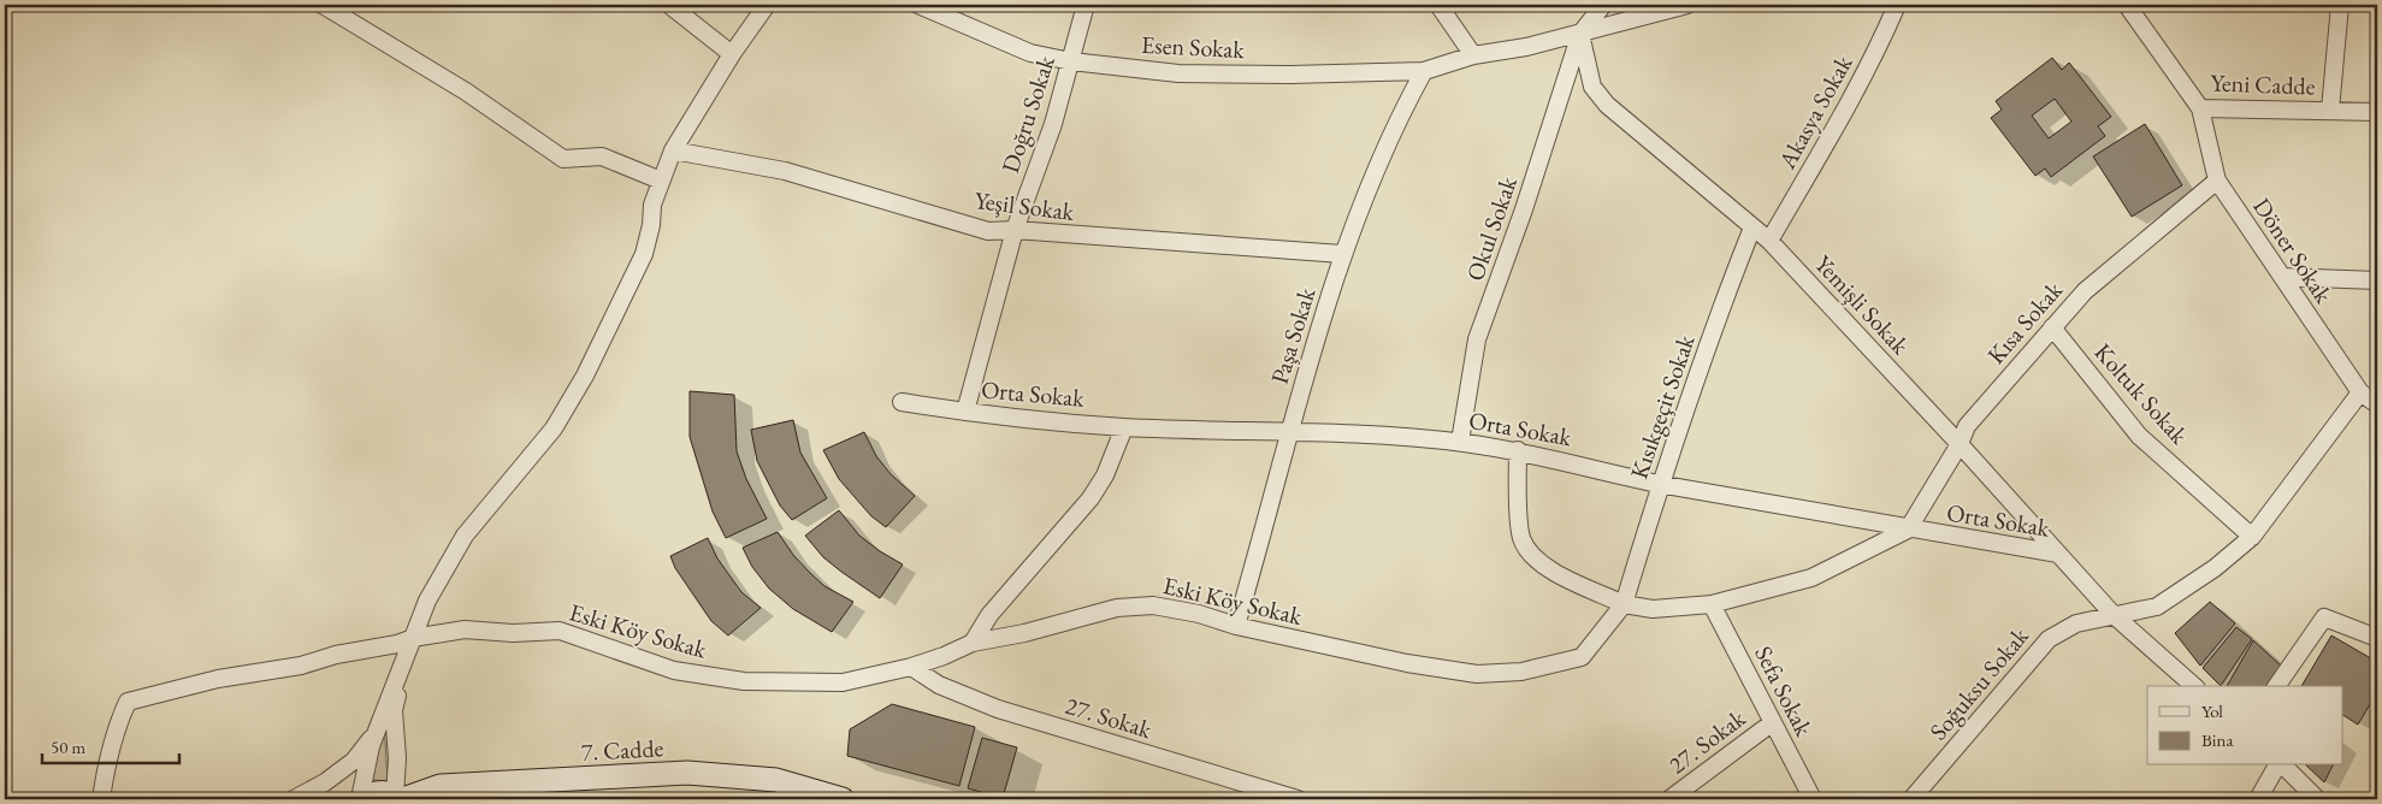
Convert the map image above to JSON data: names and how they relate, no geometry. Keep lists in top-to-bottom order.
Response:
{
  "streets": {
    "main road": ["7. Cadde"],
    "street": [
      "Esen Sokak",
      "Yeni Cadde",
      "Akasya Sokak",
      "Doğru Sokak",
      "Yeşil Sokak",
      "Okul Sokak",
      "Döner Sokak",
      "Yemişli Sokak",
      "Kısa Sokak",
      "Paşa Sokak",
      "Orta Sokak",
      "Koltuk Sokak",
      "Kısıkgeçit Sokak",
      "Eski Köy Sokak",
      "Soğuksu Sokak",
      "Sefa Sokak",
      "27. Sokak"
    ]
  },
  "crossings": [
    ["Esen Sokak", "Doğru Sokak"],
    ["Esen Sokak", "Okul Sokak"],
    ["Esen Sokak", "Yemişli Sokak"],
    ["Esen Sokak", "Paşa Sokak"],
    ["Yeni Cadde", "Döner Sokak"],
    ["Akasya Sokak", "Yemişli Sokak"],
    ["Doğru Sokak", "Yeşil Sokak"],
    ["Doğru Sokak", "Orta Sokak"],
    ["Yeşil Sokak", "Paşa Sokak"],
    ["Okul Sokak", "Yemişli Sokak"],
    ["Okul Sokak", "Orta Sokak"],
    ["Döner Sokak", "Kısa Sokak"],
    ["Döner Sokak", "Soğuksu Sokak"],
    ["Yemişli Sokak", "Kısa Sokak"],
    ["Yemişli Sokak", "Orta Sokak"],
    ["Yemişli Sokak", "Kısıkgeçit Sokak"],
    ["Yemişli Sokak", "Soğuksu Sokak"],
    ["Kısa Sokak", "Orta Sokak"],
    ["Kısa Sokak", "Koltuk Sokak"],
    ["Paşa Sokak", "Orta Sokak"],
    ["Paşa Sokak", "Eski Köy Sokak"],
    ["Orta Sokak", "Kısıkgeçit Sokak"],
    ["Koltuk Sokak", "Soğuksu Sokak"],
    ["Kısıkgeçit Sokak", "Eski Köy Sokak"],
    ["Eski Köy Sokak", "27. Sokak"],
    ["Sefa Sokak", "27. Sokak"]
  ],
  "legend": ["Yol", "Bina"],
  "scale_bar": "50 m"
}
